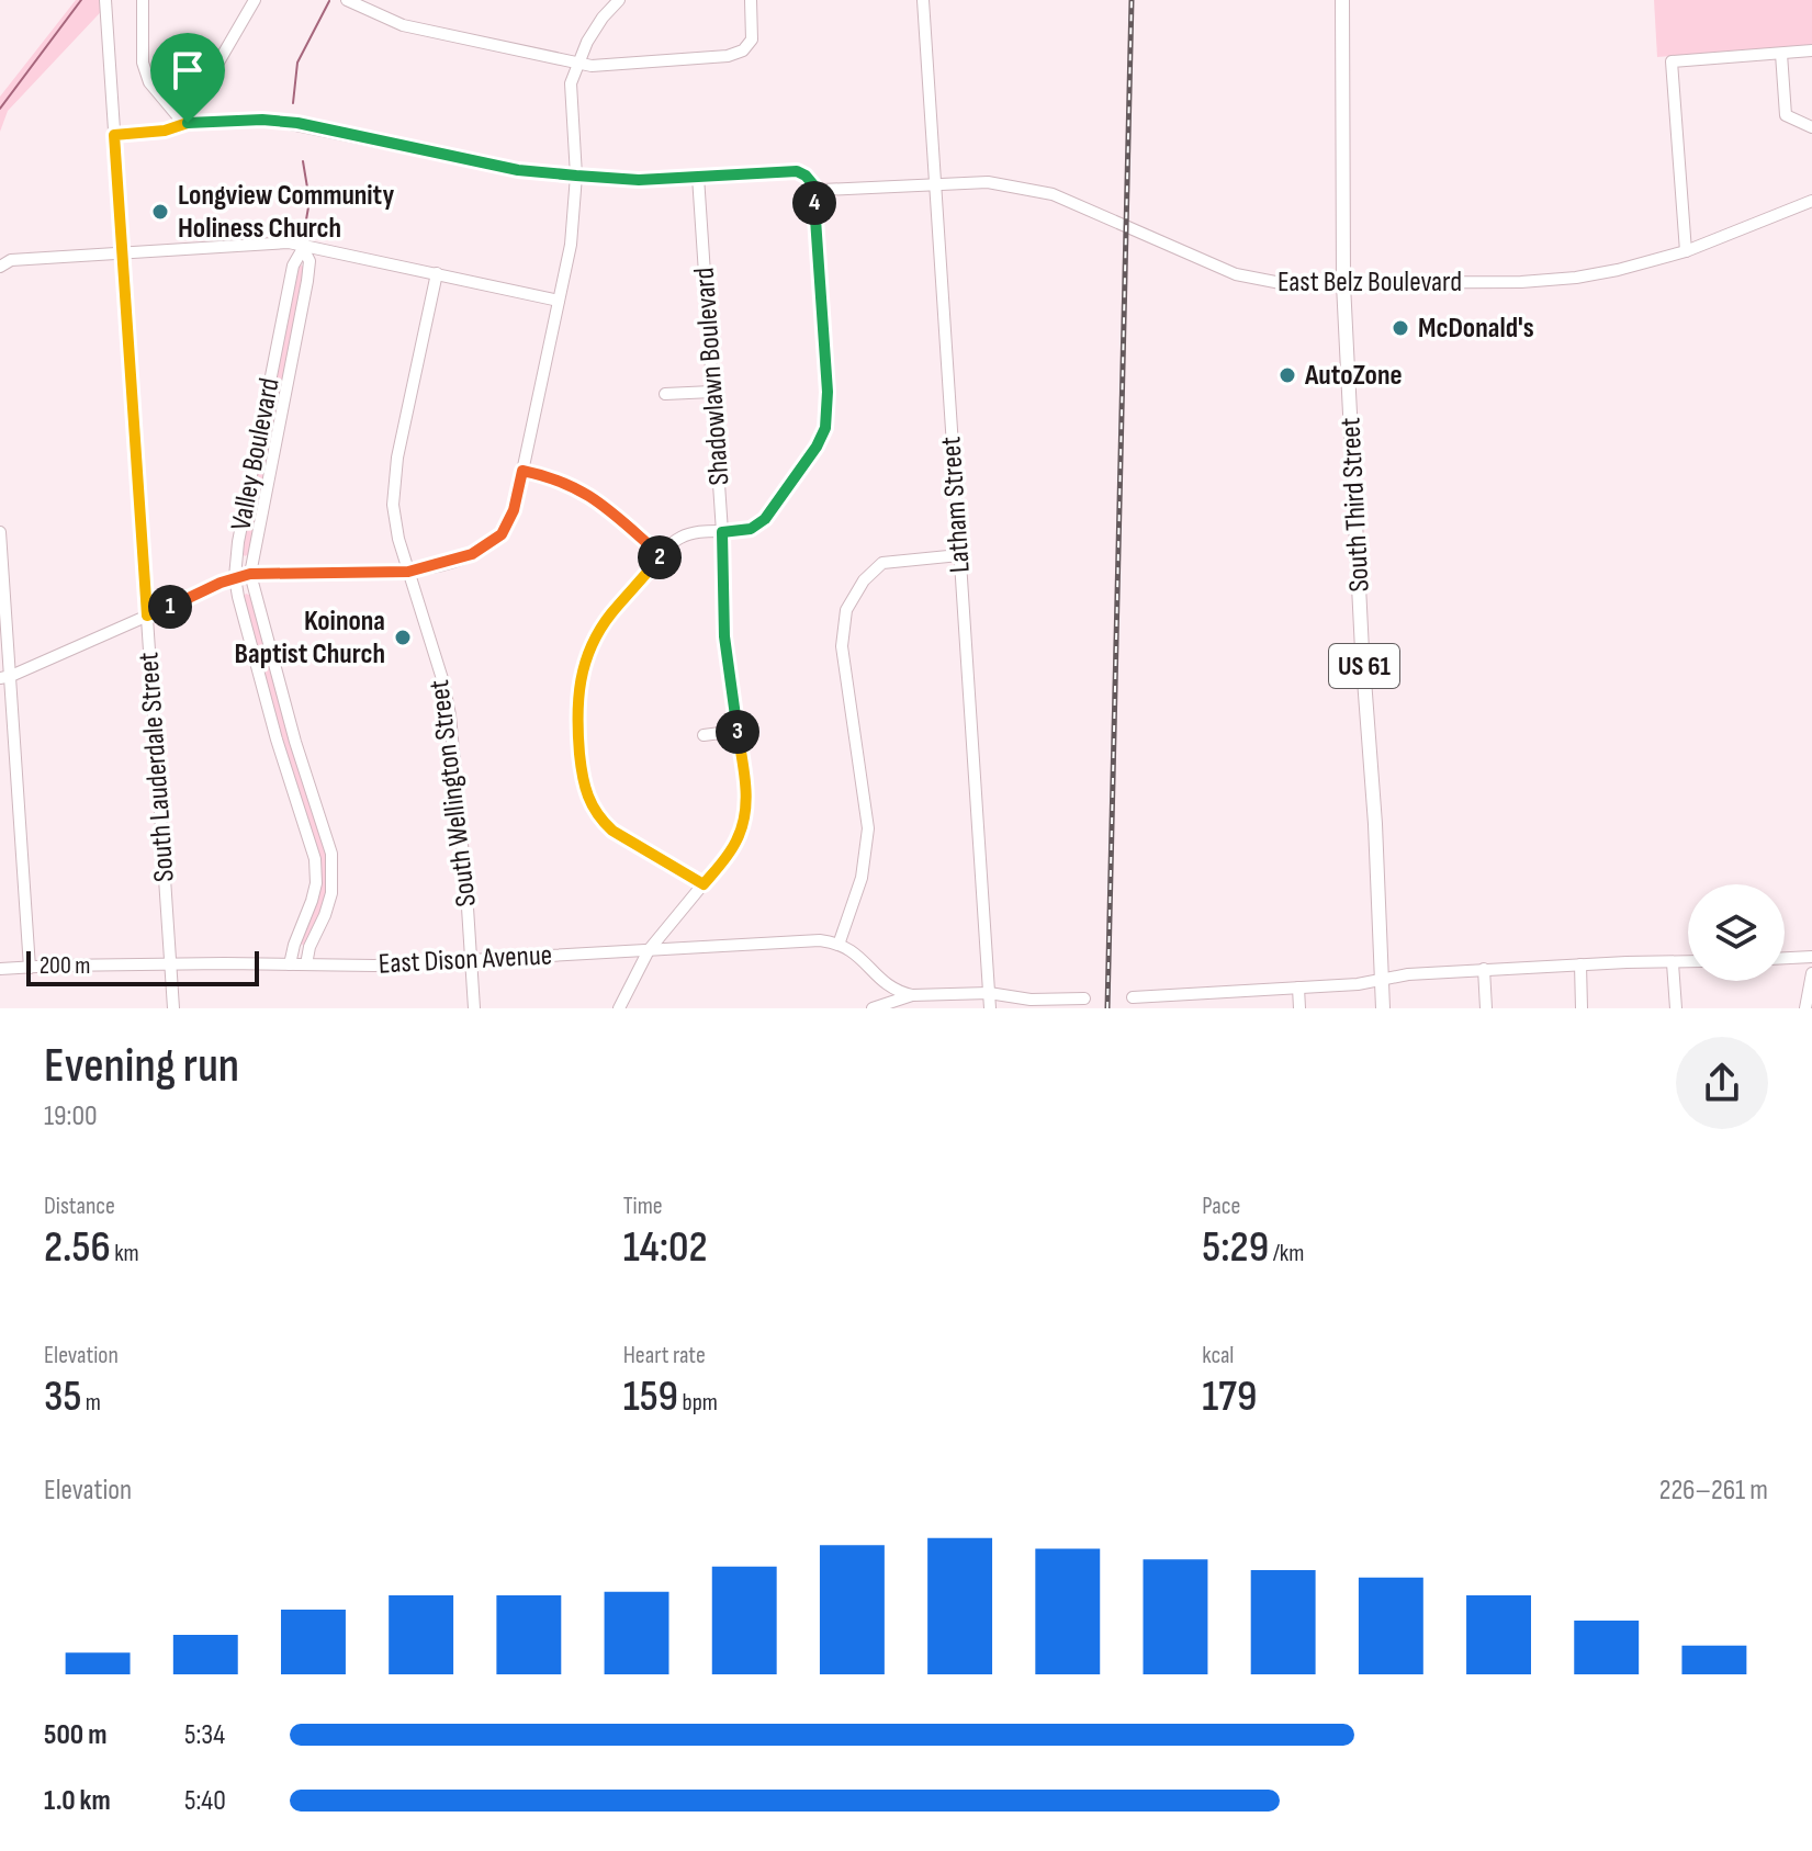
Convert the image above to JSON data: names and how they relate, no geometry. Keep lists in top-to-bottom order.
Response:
{
  "streets": {
    "main road": ["South Third Street", "US 61"],
    "street": [
      "East Belz Boulevard",
      "Shadowlawn Boulevard",
      "Valley Boulevard",
      "Latham Street",
      "South Lauderdale Street",
      "South Wellington Street",
      "East Dison Avenue"
    ]
  },
  "crossings": [
    ["East Belz Boulevard", "Latham Street"],
    ["East Belz Boulevard", "South Third Street"],
    ["Shadowlawn Boulevard", "East Dison Avenue"],
    ["Valley Boulevard", "East Dison Avenue"],
    ["South Lauderdale Street", "East Dison Avenue"],
    ["South Wellington Street", "East Dison Avenue"]
  ],
  "places": [
    "Longview Community Holiness Church",
    "McDonald's",
    "AutoZone",
    "Koinona Baptist Church"
  ],
  "scale_bar": "200 m",
  "page": {
    "pins": [
      "4",
      "2",
      "1",
      "3"
    ],
    "scale": "200 m",
    "heading": ["Evening run", "19:00"],
    "stats": [
      ["Distance", "2.56 km"],
      ["Time", "14:02"],
      ["Pace", "5:29 /km"],
      ["Elevation", "35 m"],
      ["Heart rate", "159 bpm"],
      ["kcal", "179"]
    ],
    "chart": ["Elevation", "226–261 m"],
    "list": [
      {
        "name": "500 m",
        "note": "5:34"
      },
      {
        "name": "1.0 km",
        "note": "5:40"
      }
    ]
  }
}
